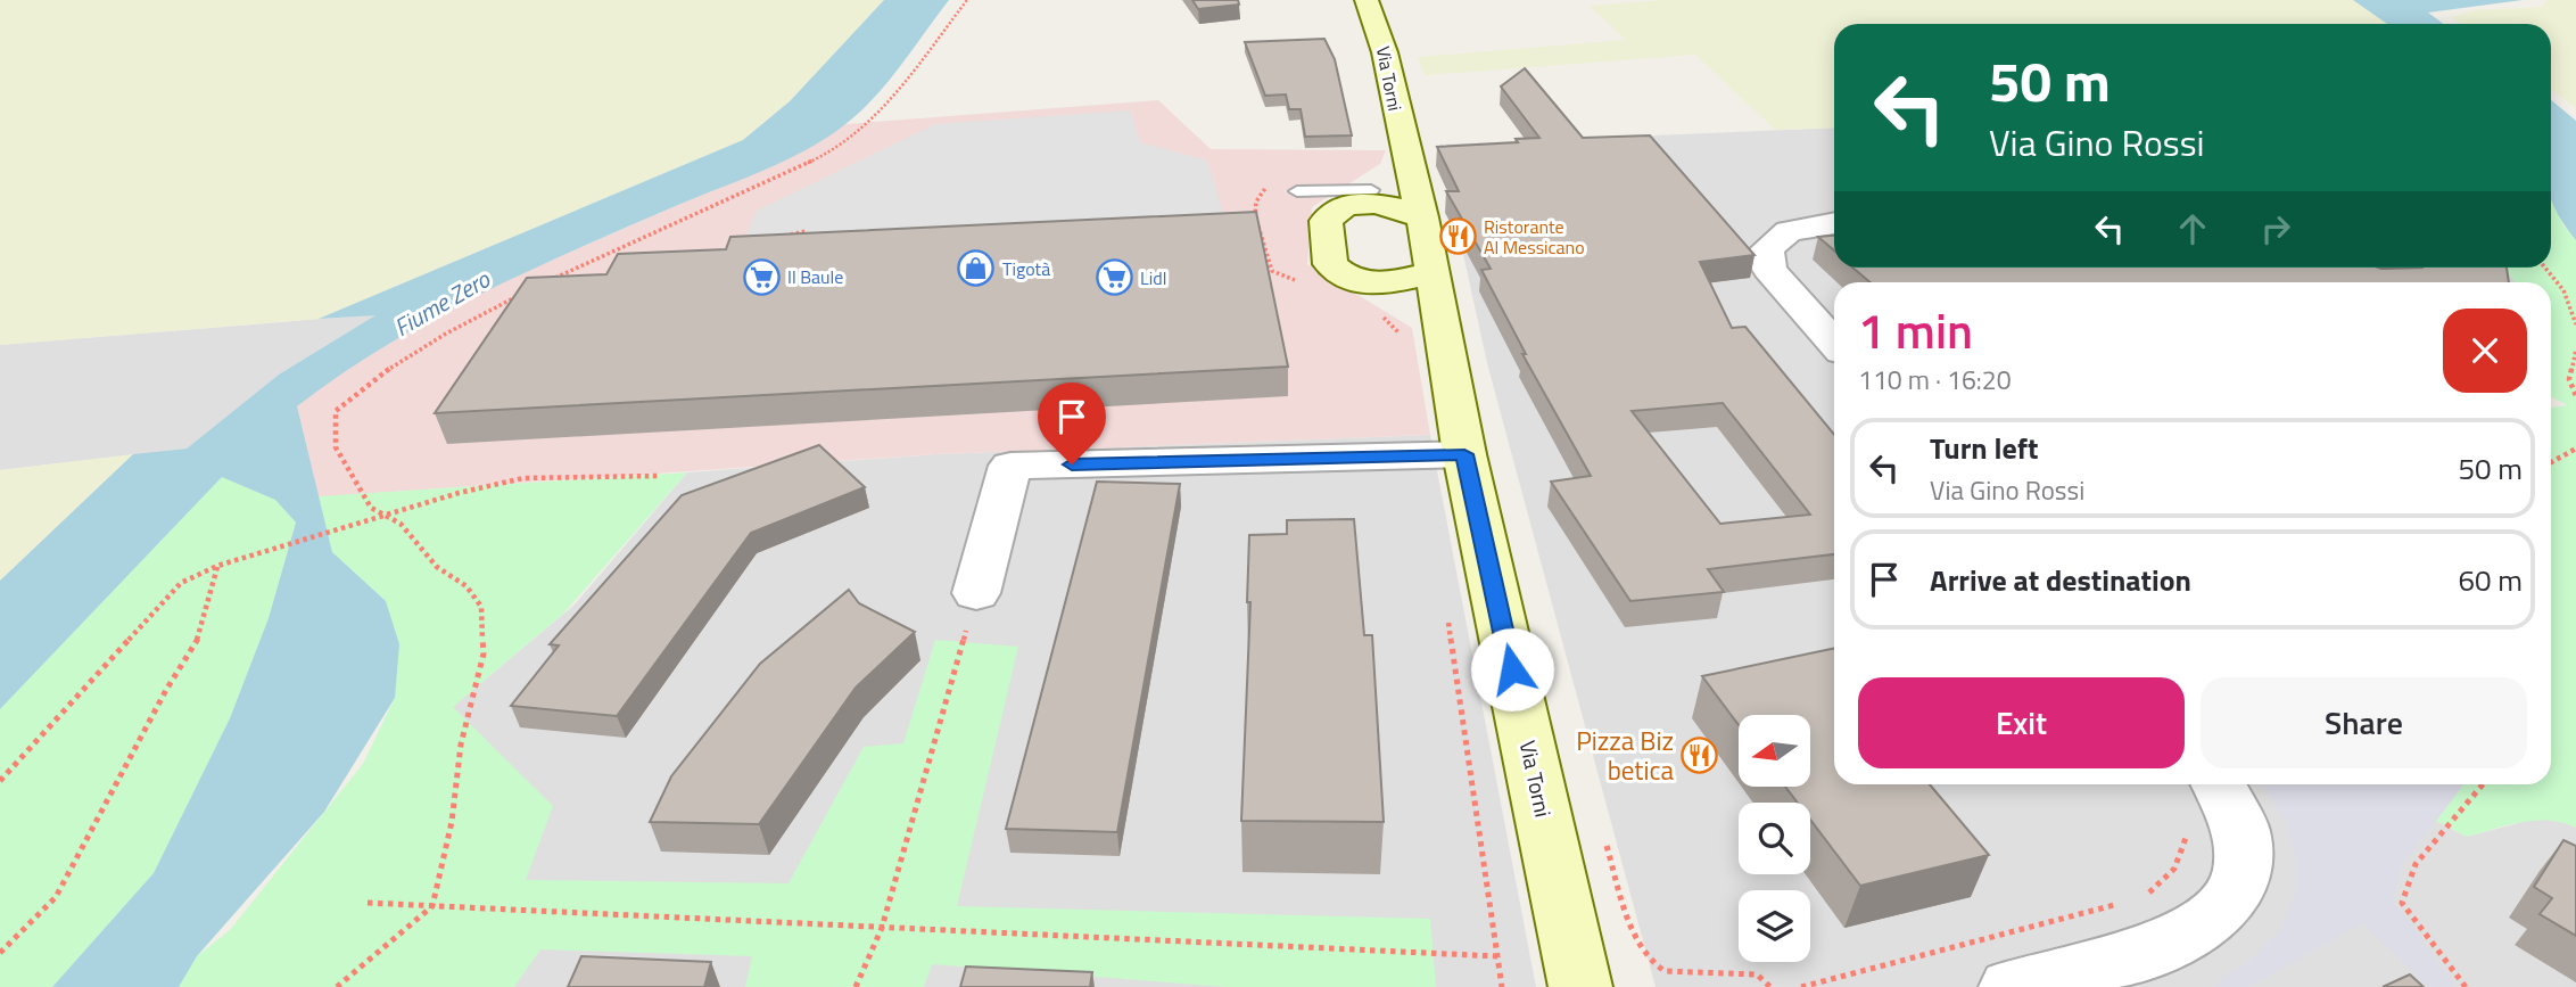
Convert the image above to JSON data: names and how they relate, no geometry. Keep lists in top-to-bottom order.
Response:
{
  "streets": {
    "main road": ["Via Torni"]
  },
  "water": ["Fiume Zero"],
  "places": {
    "restaurant": ["Ristorante Al Messicano", "Pizza Biz betica"],
    "shop": ["Tigotà"],
    "supermarket": ["Il Baule", "Lidl"]
  },
  "north": "left",
  "page": {
    "turn": ["50 m", "Via Gino Rossi"],
    "heading": ["1 min", "110 m · 16:20"],
    "list": [
      {
        "name": "Turn left",
        "note": "Via Gino Rossi",
        "value": "50 m"
      },
      {
        "name": "Arrive at destination",
        "value": "60 m"
      }
    ],
    "buttons": ["Exit", "Share"]
  }
}
